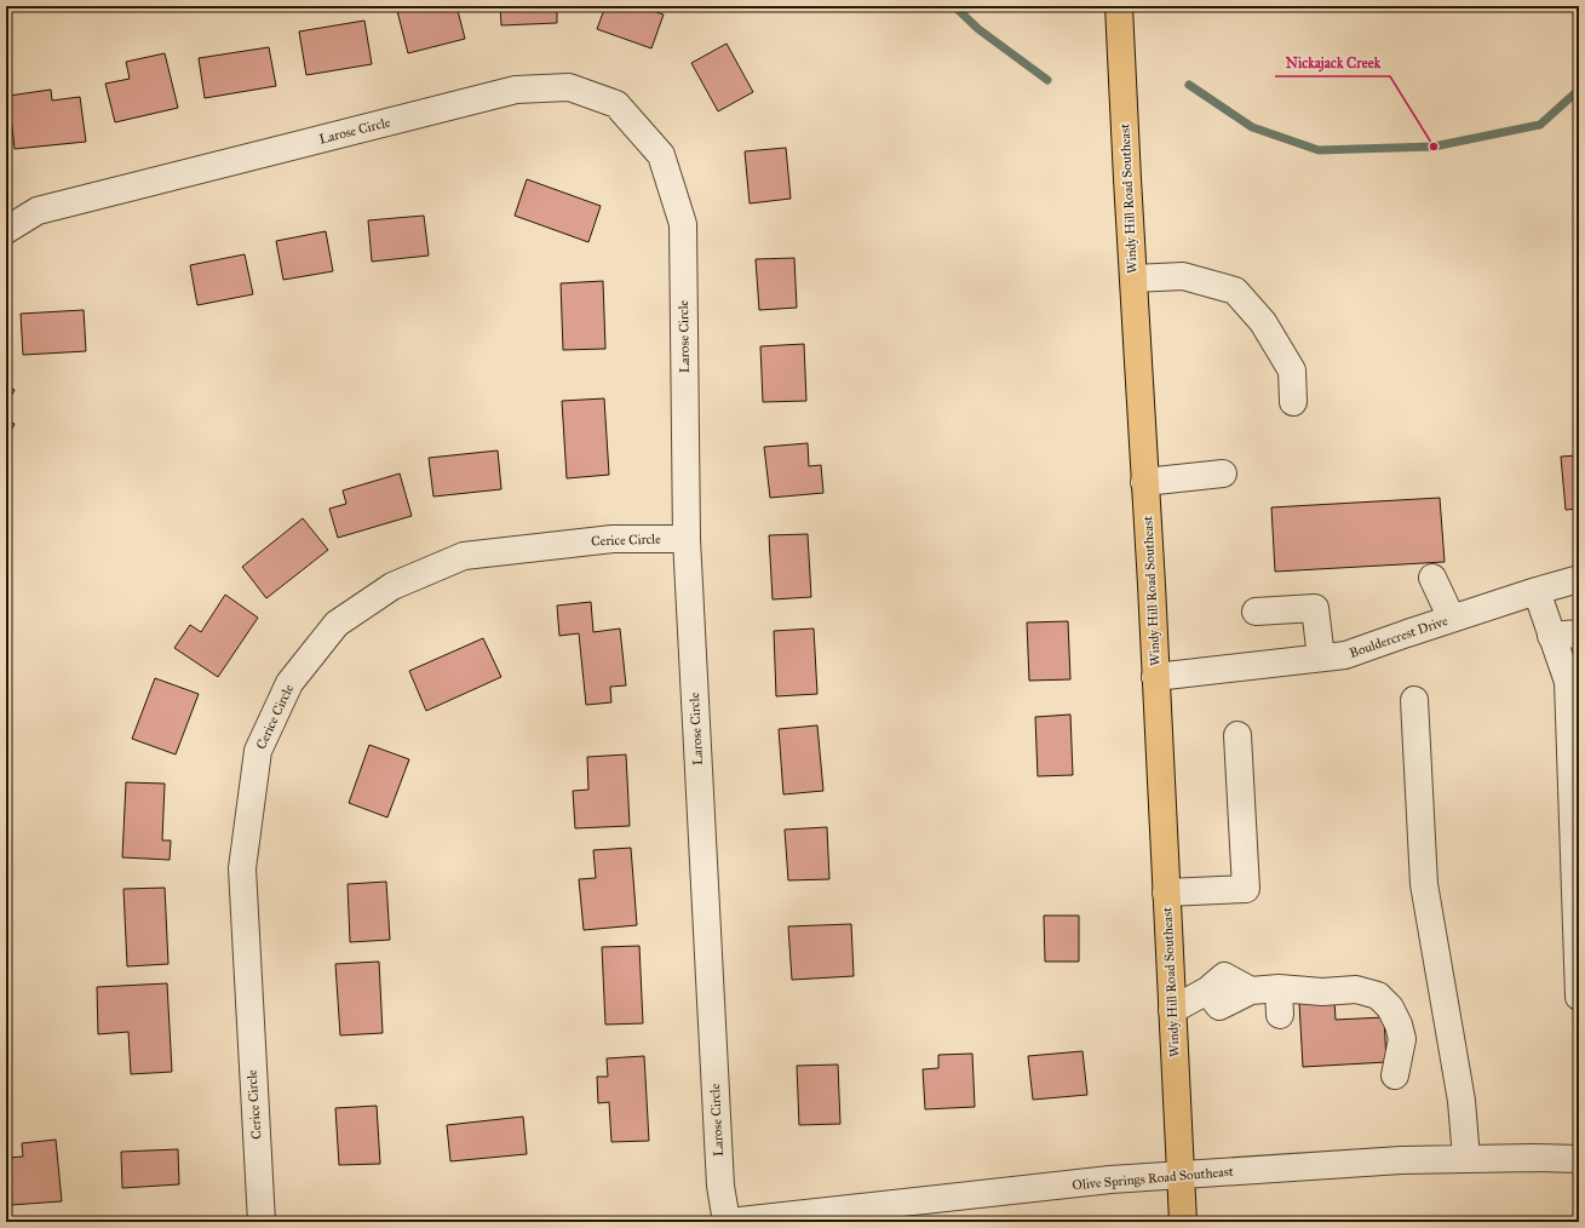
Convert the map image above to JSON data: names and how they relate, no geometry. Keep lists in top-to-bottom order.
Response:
{
  "streets": {
    "main road": ["Windy Hill Road Southeast"],
    "street": [
      "Larose Circle",
      "Cerice Circle",
      "Bouldercrest Drive",
      "Olive Springs Road Southeast"
    ]
  },
  "crossings": [
    ["Larose Circle", "Cerice Circle"],
    ["Larose Circle", "Olive Springs Road Southeast"],
    ["Windy Hill Road Southeast", "Bouldercrest Drive"],
    ["Windy Hill Road Southeast", "Olive Springs Road Southeast"]
  ],
  "places": ["Nickajack Creek"]
}
